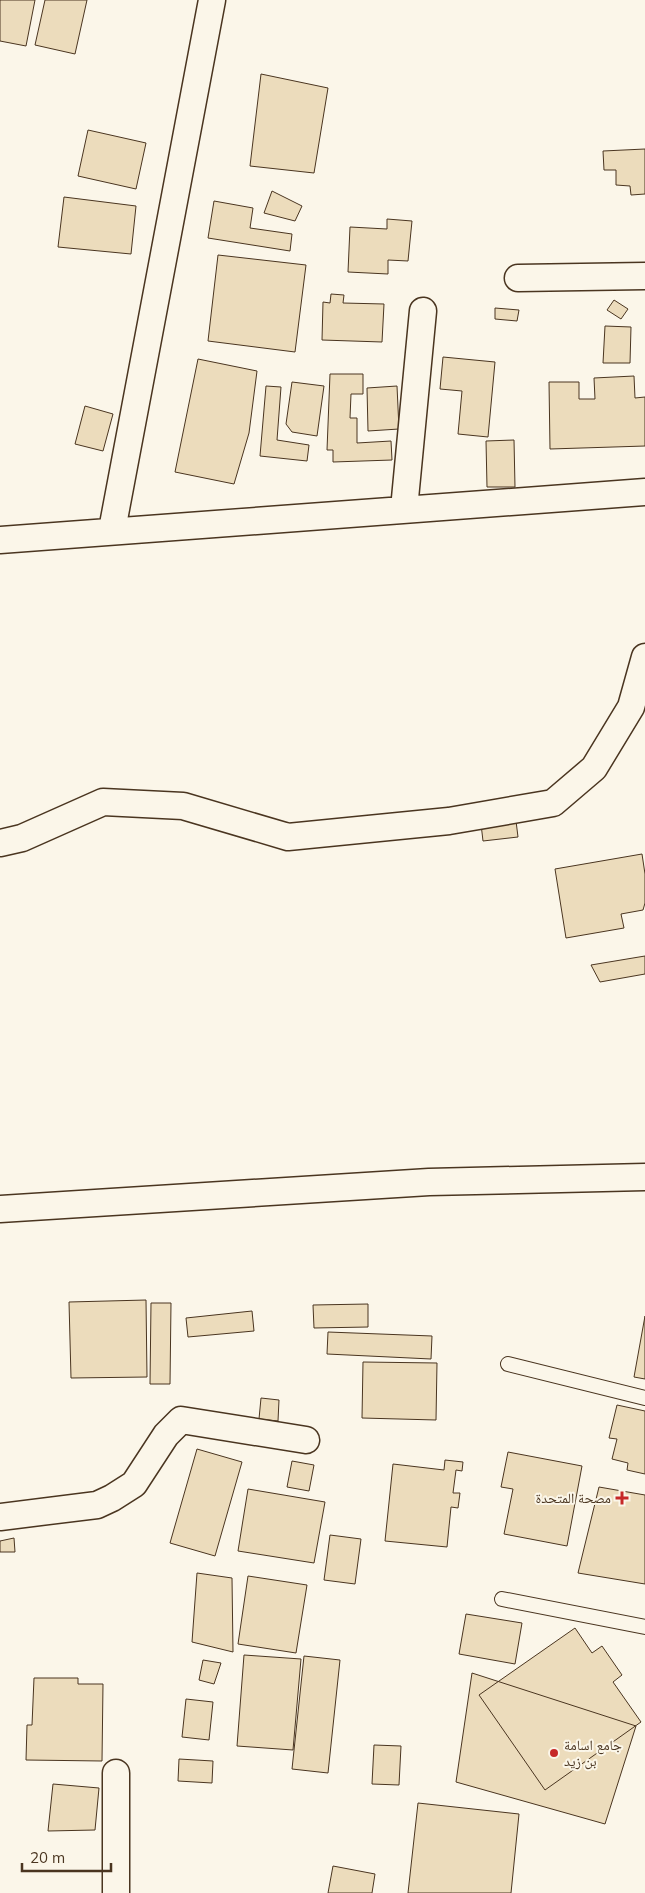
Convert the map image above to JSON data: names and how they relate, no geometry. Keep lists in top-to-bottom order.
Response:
{
  "places": {
    "health": ["مصحة المتحدة"],
    "other": ["جامع اسامة بن زيد"]
  },
  "scale_bar": "20 m"
}
